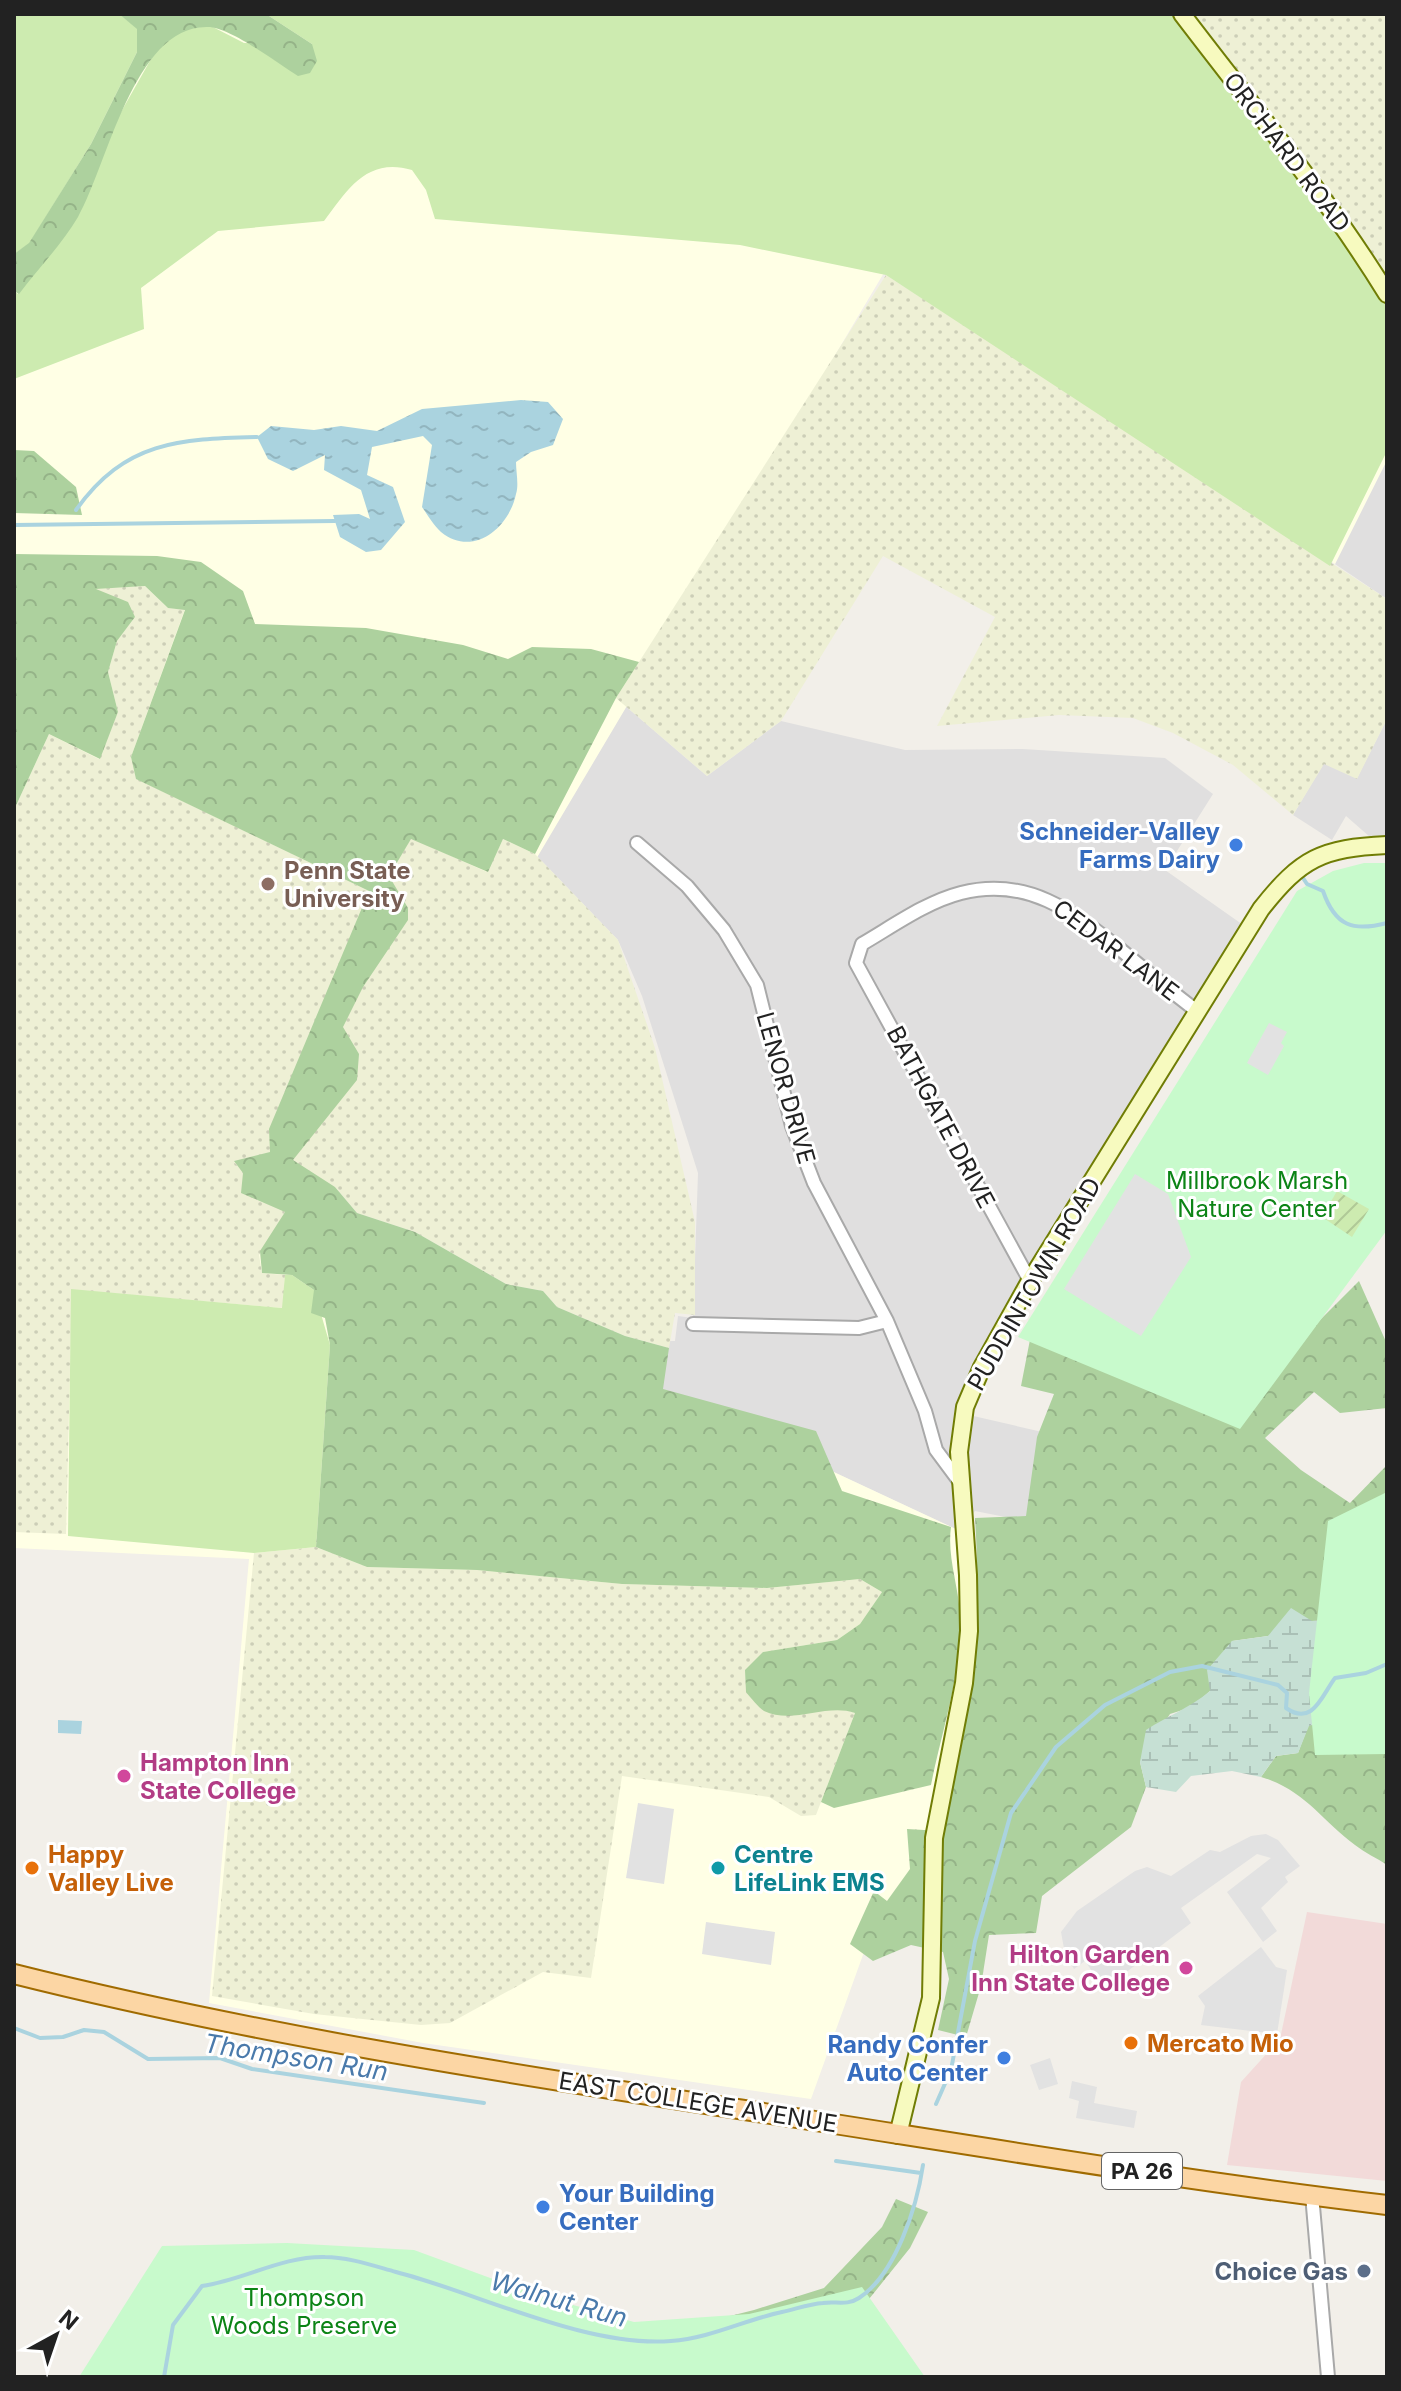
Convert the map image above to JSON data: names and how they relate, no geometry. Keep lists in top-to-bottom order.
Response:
{
  "streets": {
    "main road": ["EAST COLLEGE AVENUE", "PA 26"],
    "street": [
      "ORCHARD ROAD",
      "CEDAR LANE",
      "LENOR DRIVE",
      "BATHGATE DRIVE",
      "PUDDINTOWN ROAD"
    ]
  },
  "crossings": [
    ["CEDAR LANE", "BATHGATE DRIVE"],
    ["CEDAR LANE", "PUDDINTOWN ROAD"],
    ["LENOR DRIVE", "PUDDINTOWN ROAD"],
    ["BATHGATE DRIVE", "PUDDINTOWN ROAD"],
    ["PUDDINTOWN ROAD", "EAST COLLEGE AVENUE"]
  ],
  "water": ["Thompson Run", "Walnut Run"],
  "parks": ["Millbrook Marsh Nature Center", "Thompson Woods Preserve"],
  "places": [
    "Schneider-Valley Farms Dairy",
    "Penn State University",
    "Hampton Inn State College",
    "Happy Valley Live",
    "Centre LifeLink EMS",
    "Hilton Garden Inn State College",
    "Mercato Mio",
    "Randy Confer Auto Center",
    "Your Building Center",
    "Choice Gas"
  ],
  "north": "top right"
}
